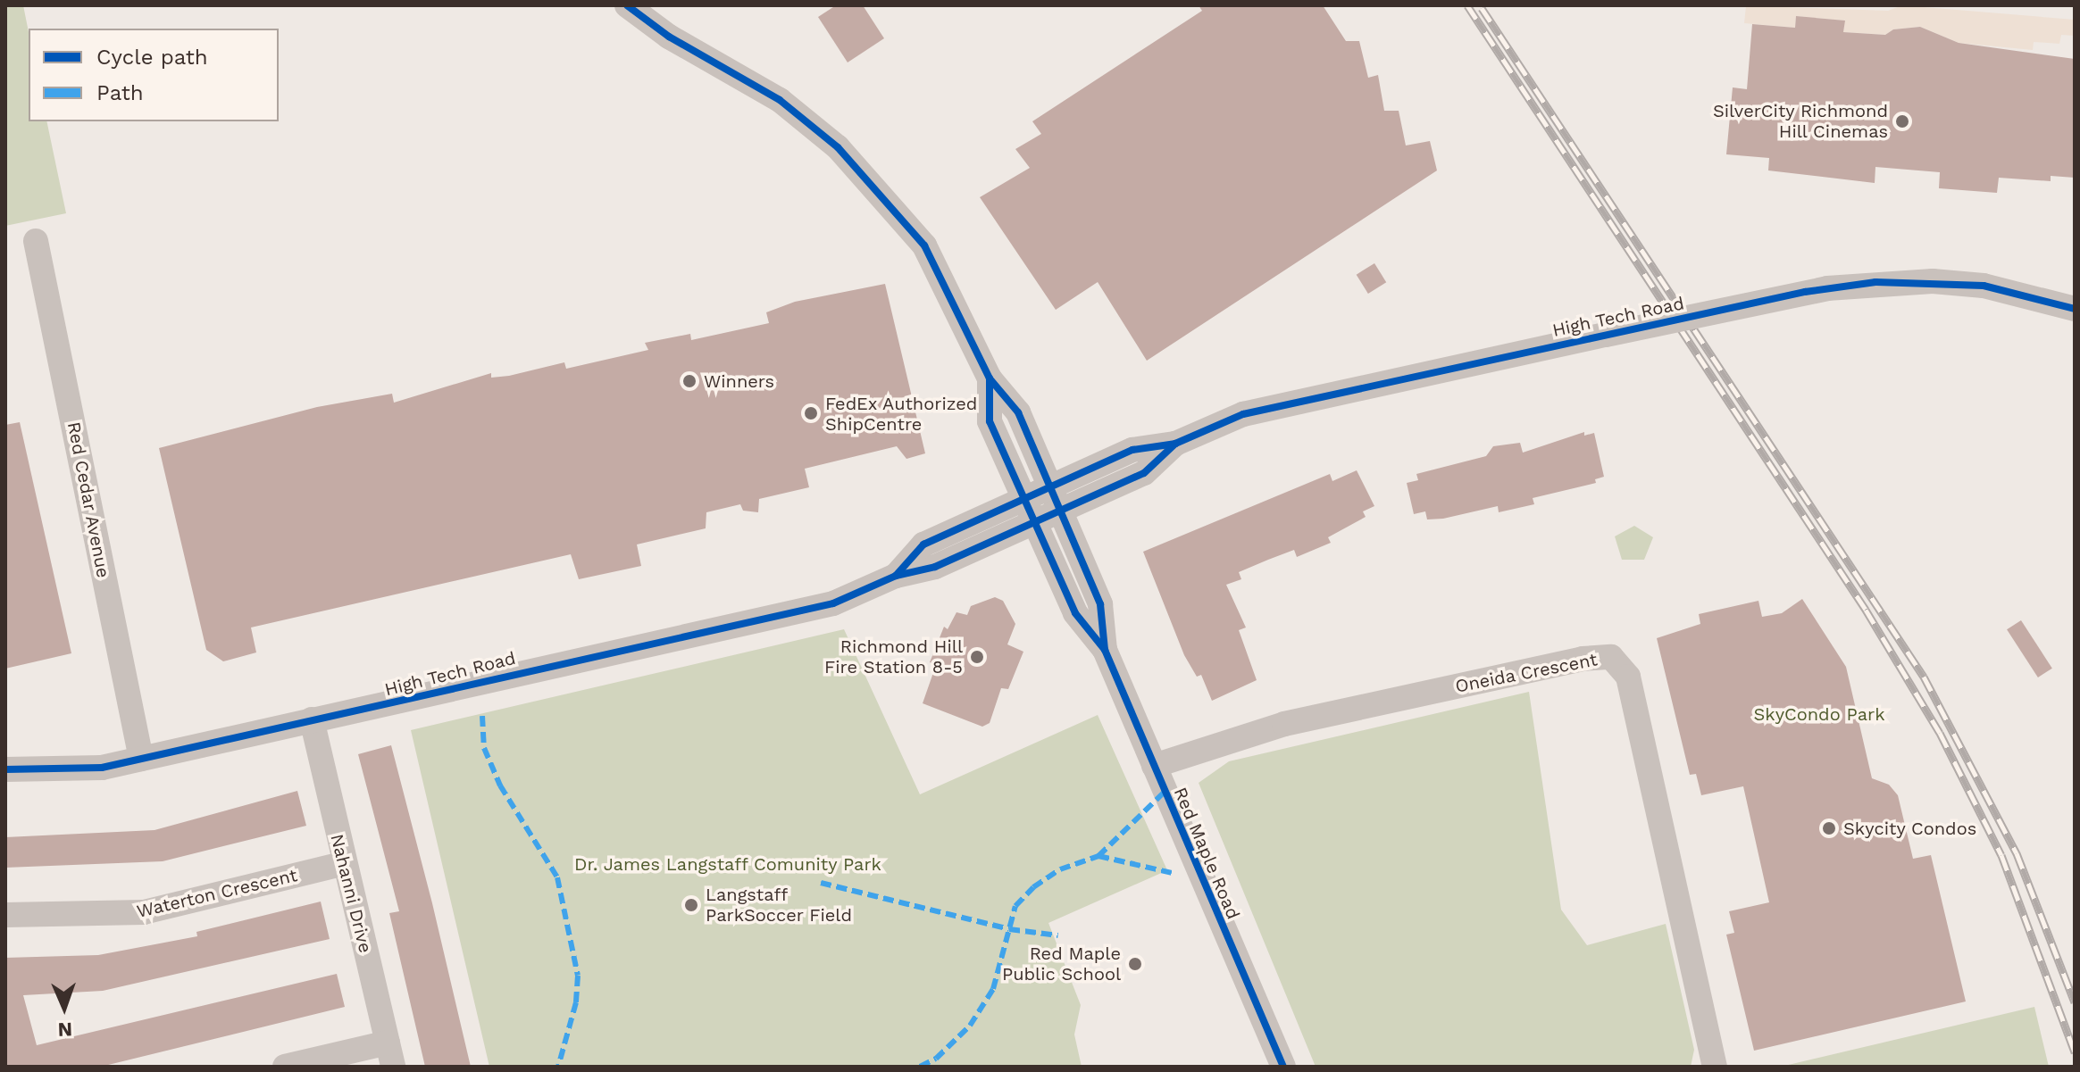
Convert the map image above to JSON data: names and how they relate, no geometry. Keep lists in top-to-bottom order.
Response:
{
  "streets": {
    "street": [
      "High Tech Road",
      "Red Cedar Avenue",
      "Oneida Crescent",
      "Red Maple Road",
      "Waterton Crescent",
      "Nahanni Drive"
    ]
  },
  "crossings": [
    ["High Tech Road", "Red Cedar Avenue"],
    ["High Tech Road", "Red Maple Road"],
    ["High Tech Road", "Nahanni Drive"],
    ["Oneida Crescent", "Red Maple Road"],
    ["Waterton Crescent", "Nahanni Drive"]
  ],
  "parks": ["SkyCondo Park", "Dr. James Langstaff Comunity Park"],
  "places": [
    "SilverCity Richmond Hill Cinemas",
    "Winners",
    "FedEx Authorized ShipCentre",
    "Richmond Hill Fire Station 8-5",
    "Skycity Condos",
    "Langstaff ParkSoccer Field",
    "Red Maple Public School"
  ],
  "legend": ["Cycle path", "Path"],
  "north": "bottom"
}
